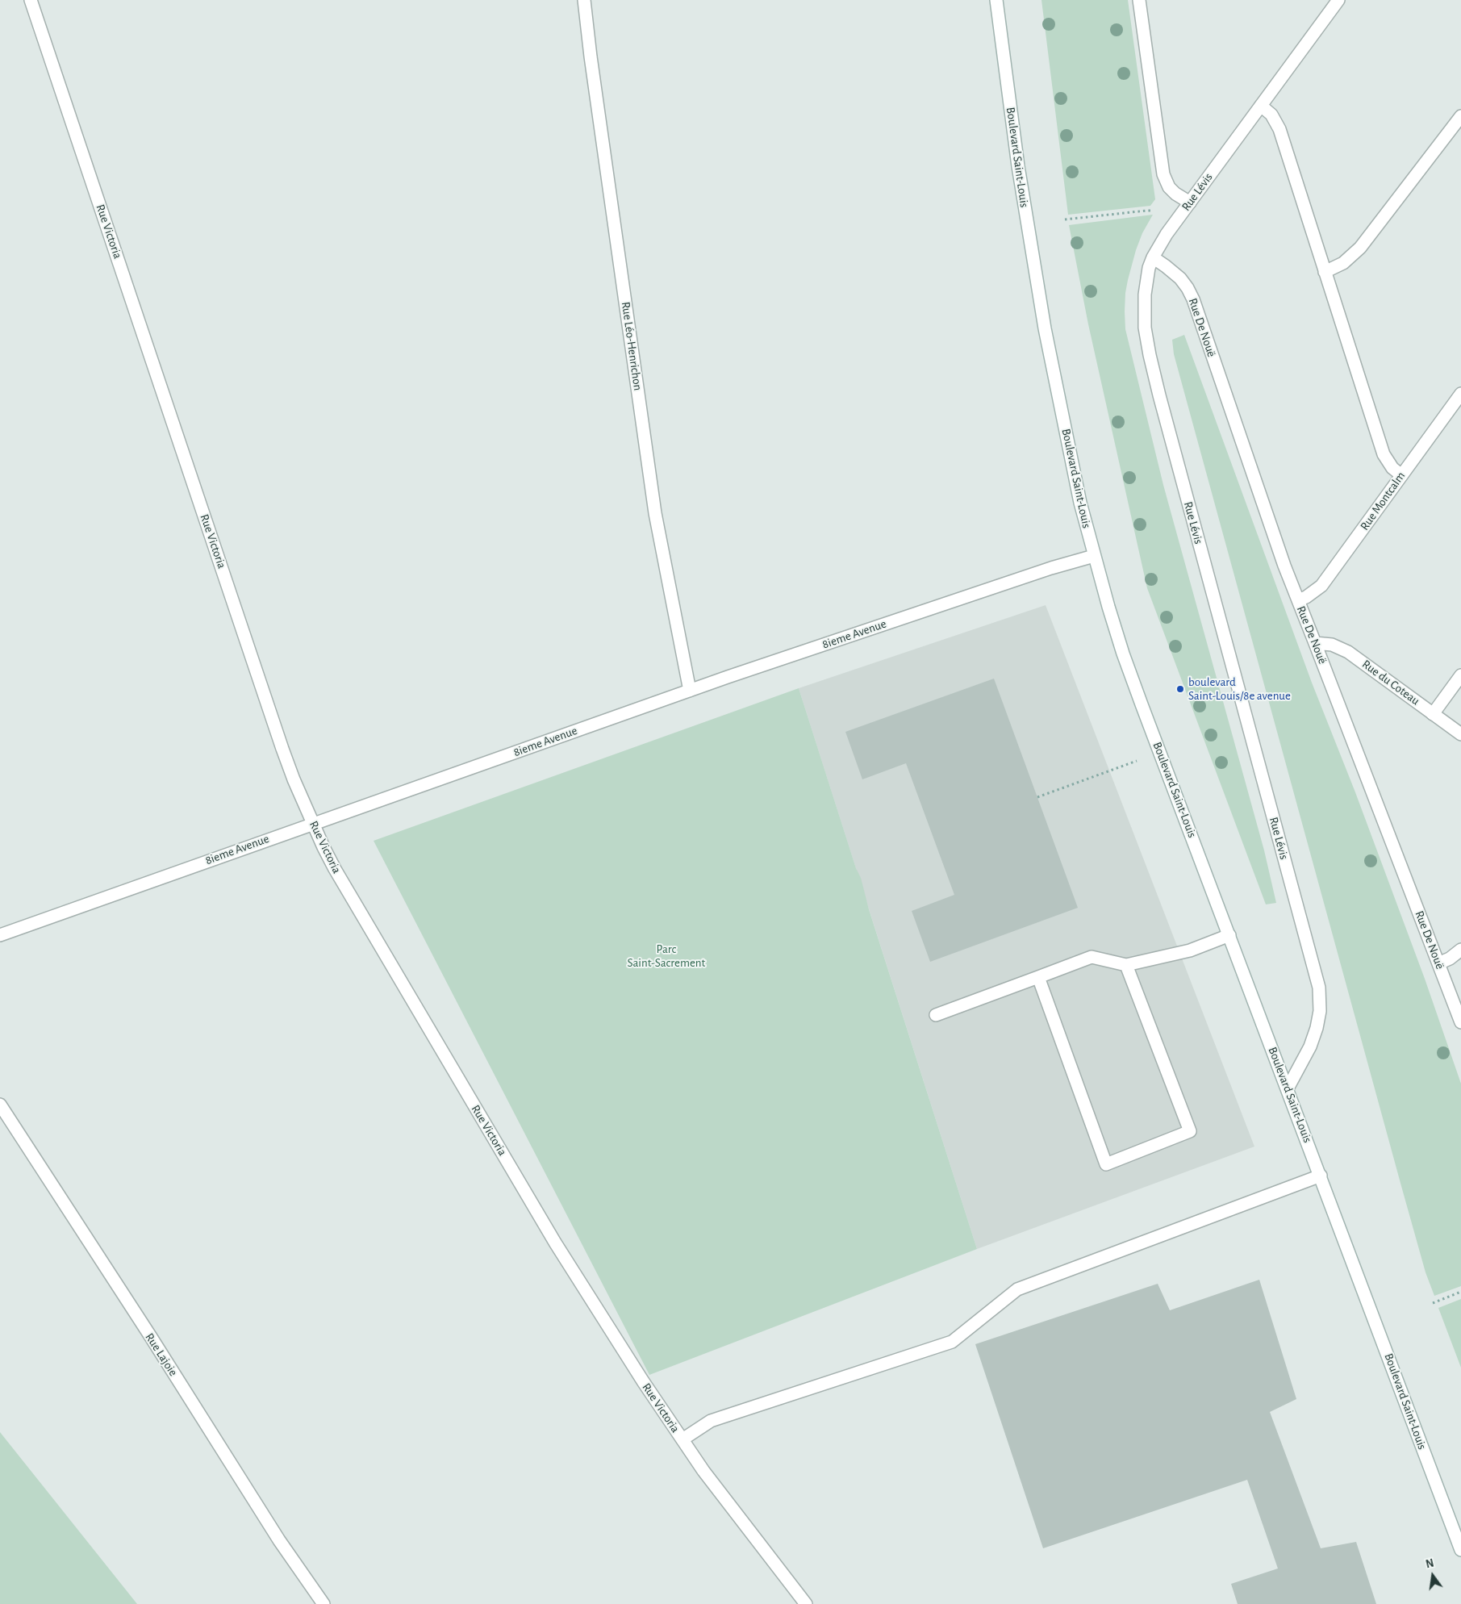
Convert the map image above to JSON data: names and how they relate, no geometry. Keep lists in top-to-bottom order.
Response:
{
  "streets": {
    "street": [
      "Boulevard Saint-Louis",
      "Rue Lévis",
      "Rue Victoria",
      "Rue De Nouë",
      "Rue Léo-Henrichon",
      "Rue Montcalm",
      "8ieme Avenue",
      "Rue du Coteau",
      "Rue Lajoie"
    ]
  },
  "crossings": [
    ["Boulevard Saint-Louis", "Rue Lévis"],
    ["Boulevard Saint-Louis", "8ieme Avenue"],
    ["Rue Lévis", "Rue De Nouë"],
    ["Rue Victoria", "8ieme Avenue"],
    ["Rue De Nouë", "Rue Montcalm"],
    ["Rue De Nouë", "Rue du Coteau"],
    ["Rue Léo-Henrichon", "8ieme Avenue"]
  ],
  "parks": ["Parc Saint-Sacrement"],
  "places": ["boulevard Saint-Louis/8e avenue"],
  "north": "top"
}
